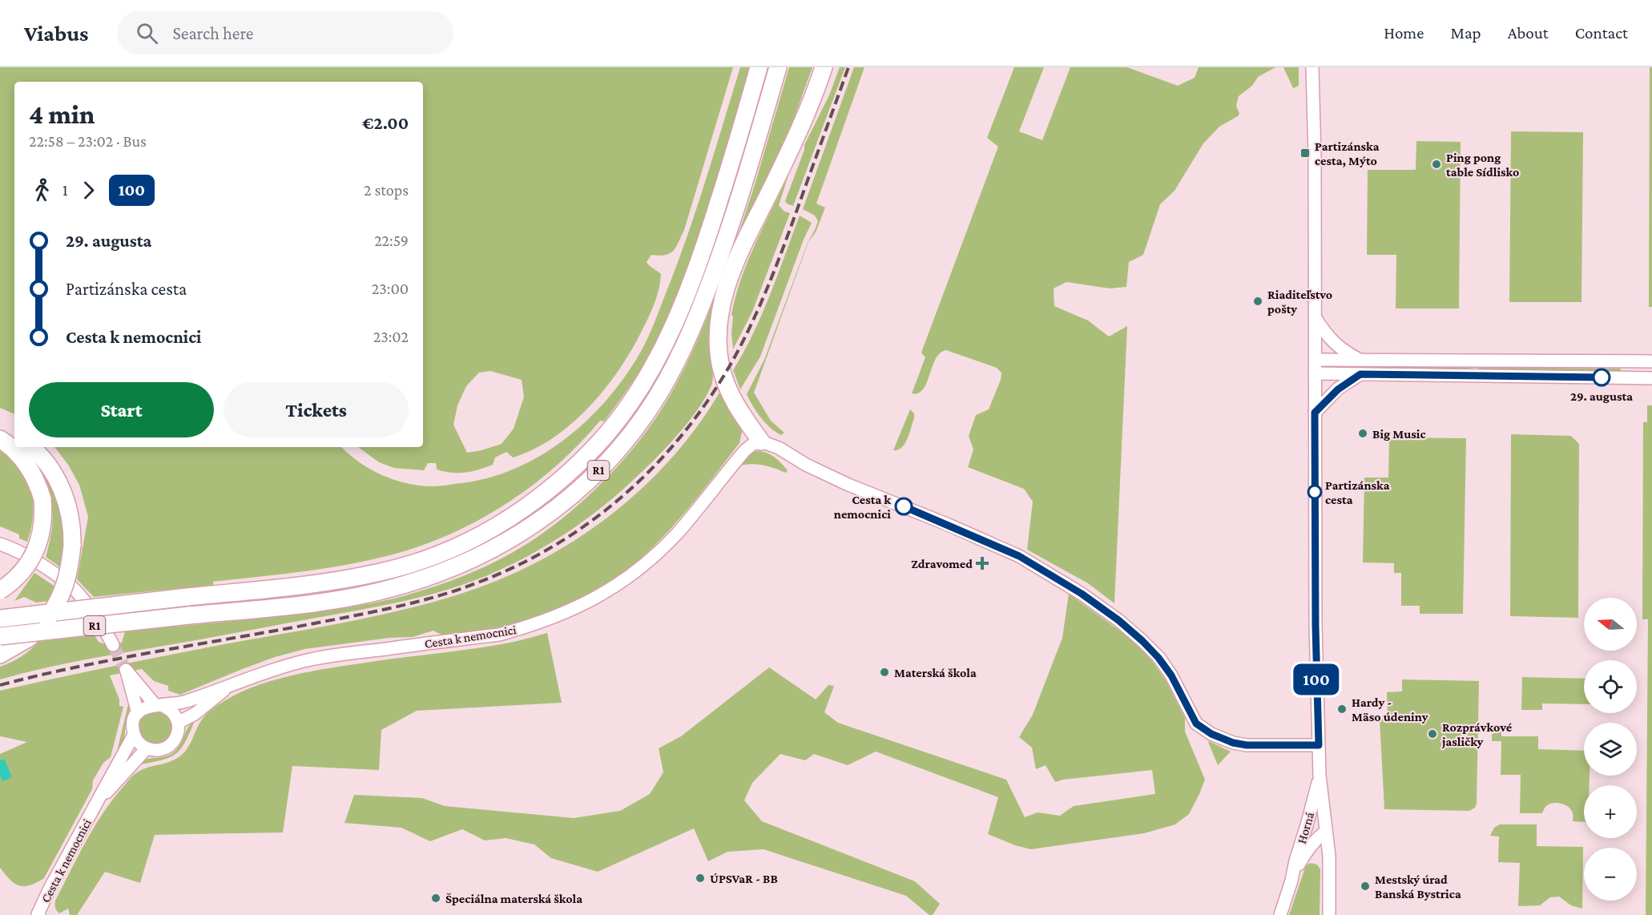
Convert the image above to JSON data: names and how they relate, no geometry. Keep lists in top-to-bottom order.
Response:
{
  "streets": {
    "highway": ["R1"],
    "street": ["Cesta k nemocnici", "Horná"]
  },
  "places": {
    "transit": ["Partizánska cesta, Mýto"],
    "other": [
      "Ping pong table Sídlisko",
      "Riaditeľstvo pošty",
      "29. augusta",
      "Big Music",
      "Partizánska cesta",
      "Cesta k nemocnici",
      "Materská škola",
      "Hardy - Mäso údeniny",
      "Rozprávkové jasličky",
      "ÚPSVaR - BB",
      "Mestský úrad Banská Bystrica",
      "Špeciálna materská škola"
    ],
    "health": ["Zdravomed"]
  },
  "lines": ["bus line 100"],
  "north": "left",
  "page": {
    "header": "Viabus",
    "search": "Search here",
    "nav": [
      "Home",
      "Map",
      "About",
      "Contact"
    ],
    "on_map": "100",
    "heading": ["4 min", "22:58 – 23:02 · Bus", "€2.00"],
    "legs": ["1", "100", "2 stops"],
    "list": [
      {
        "name": "29. augusta",
        "value": "22:59"
      },
      {
        "name": "Partizánska cesta",
        "value": "23:00"
      },
      {
        "name": "Cesta k nemocnici",
        "value": "23:02"
      }
    ],
    "buttons": ["Start", "Tickets"],
    "map_buttons": ["+", "−"]
  }
}
